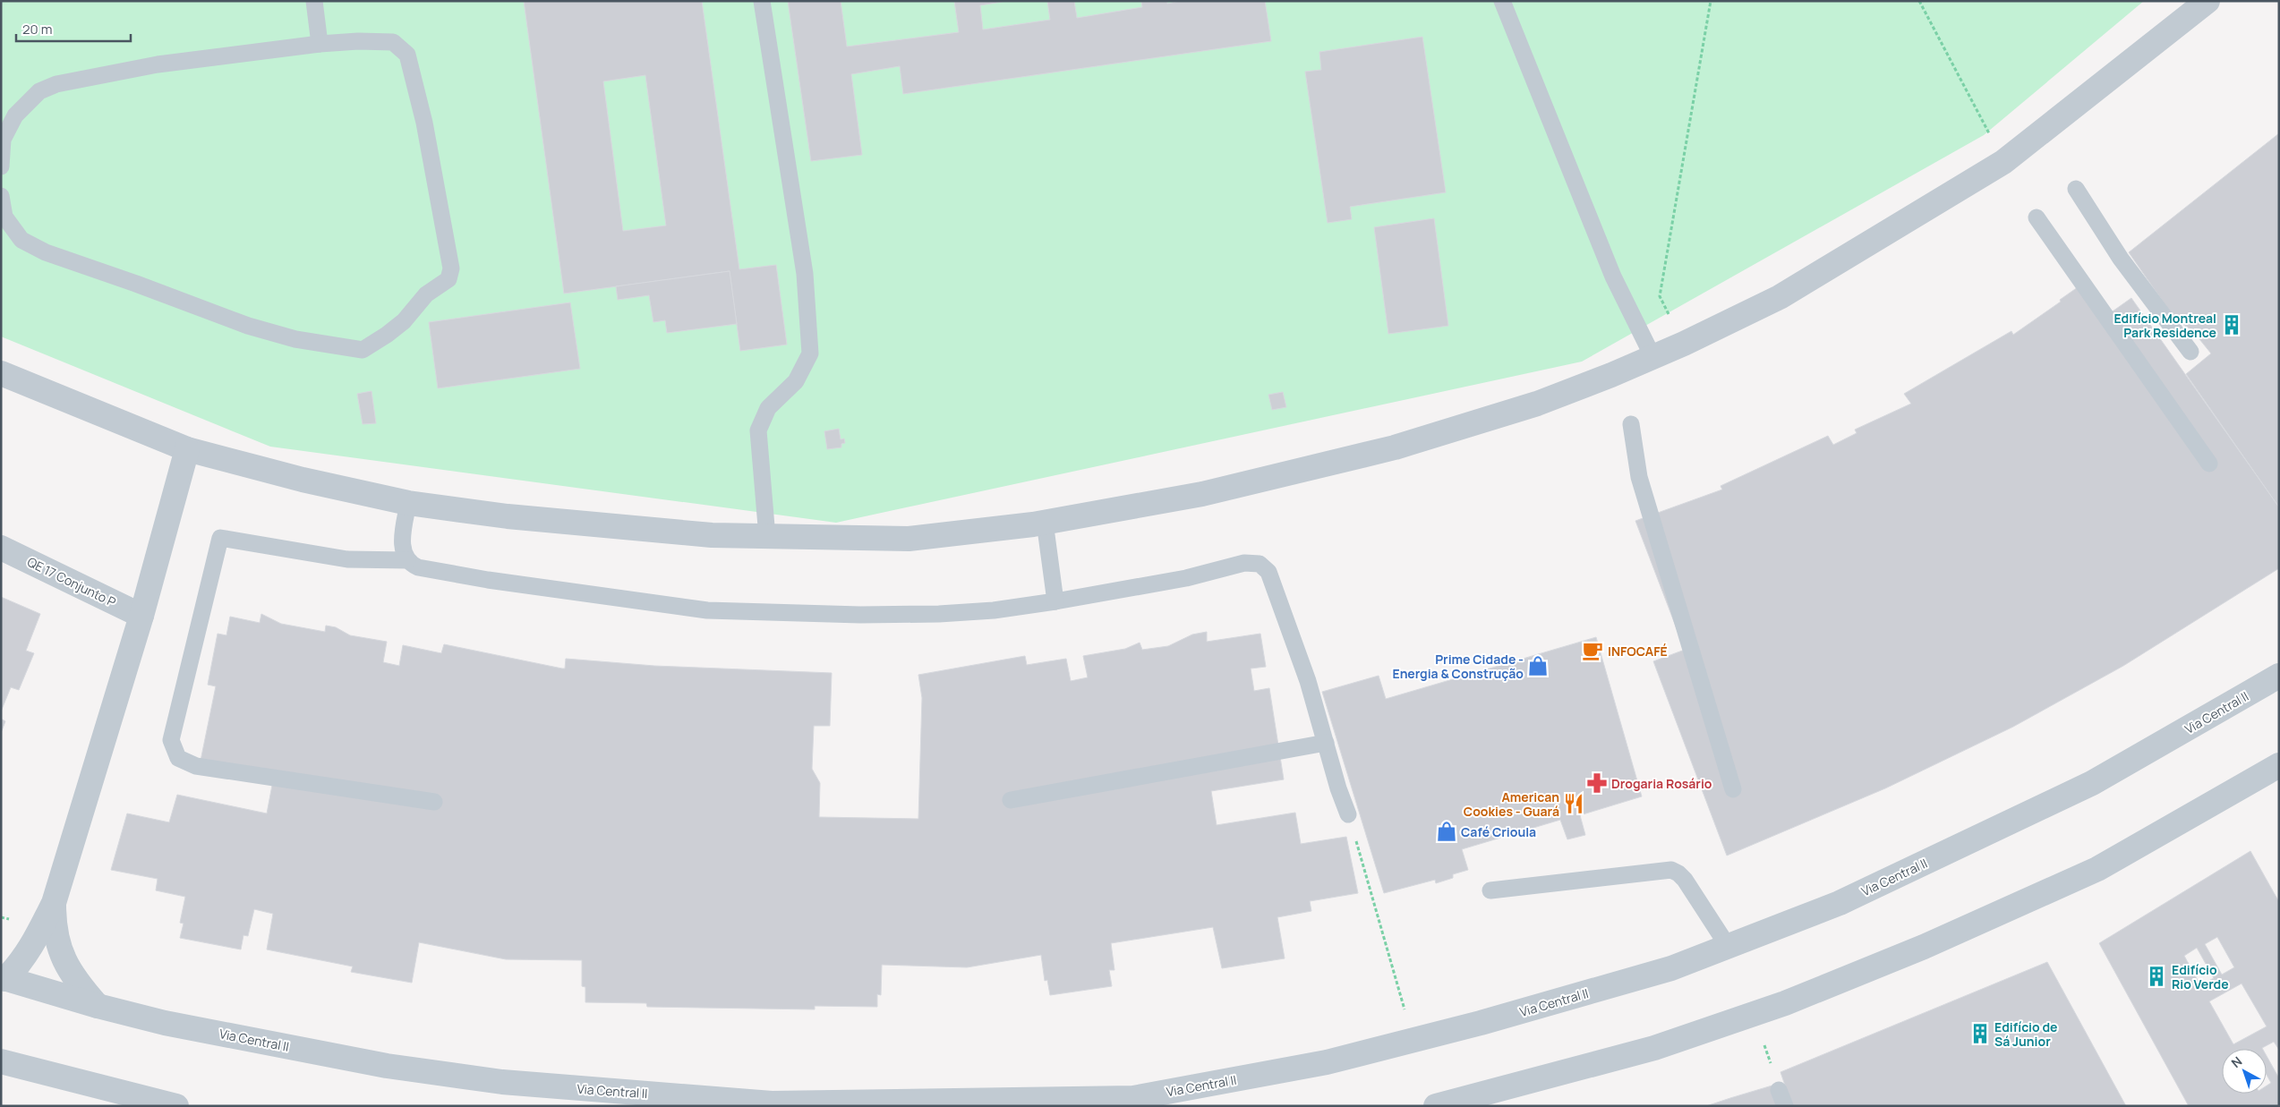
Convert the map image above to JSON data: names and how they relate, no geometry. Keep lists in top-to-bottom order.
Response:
{
  "streets": {
    "street": ["QE 17 Conjunto P", "Via Central II"]
  },
  "places": {
    "building": ["Edifício Montreal Park Residence", "Edifício Rio Verde", "Edifício de Sá Junior"],
    "cafe": ["INFOCAFÉ"],
    "shop": ["Prime Cidade - Energia & Construção", "Café Crioula"],
    "pharmacy": ["Drogaria Rosário"],
    "restaurant": ["American Cookies - Guará"]
  },
  "scale_bar": "20 m",
  "north": "top left"
}
